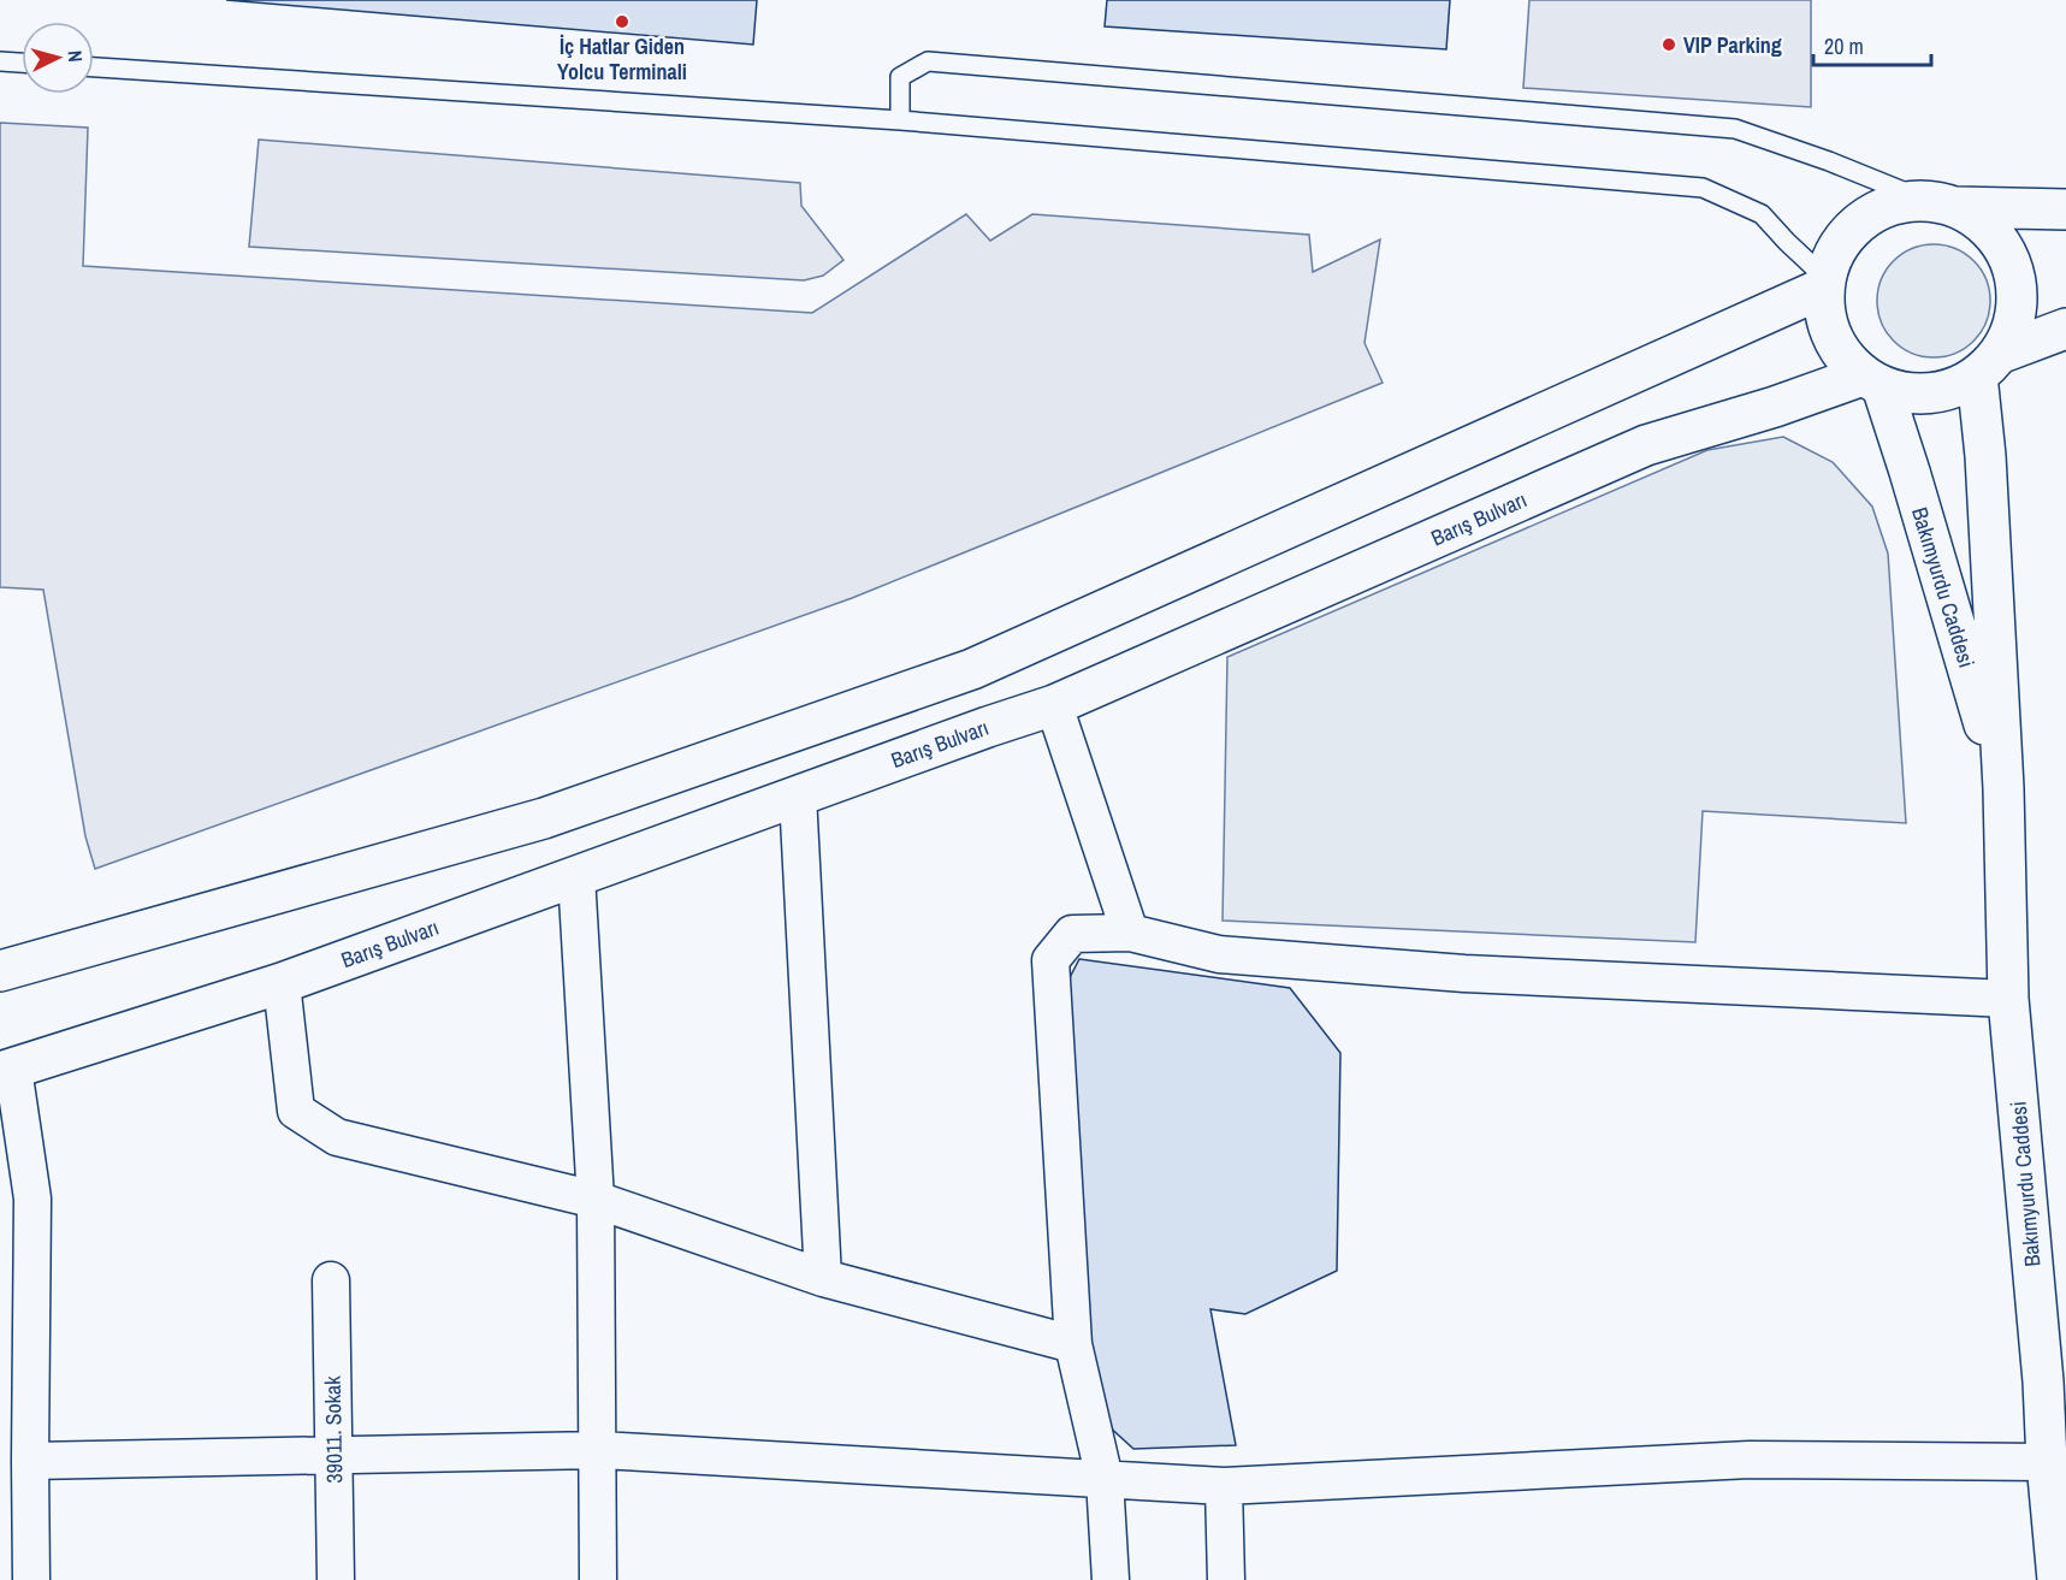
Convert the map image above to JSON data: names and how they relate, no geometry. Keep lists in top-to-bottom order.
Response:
{
  "streets": {
    "main road": ["Barış Bulvarı", "Bakımyurdu Caddesi"],
    "street": ["39011. Sokak"]
  },
  "crossings": [
    ["Barış Bulvarı", "Bakımyurdu Caddesi"]
  ],
  "places": ["İç Hatlar Giden Yolcu Terminali", "VIP Parking"],
  "scale_bar": "20 m",
  "north": "right"
}
